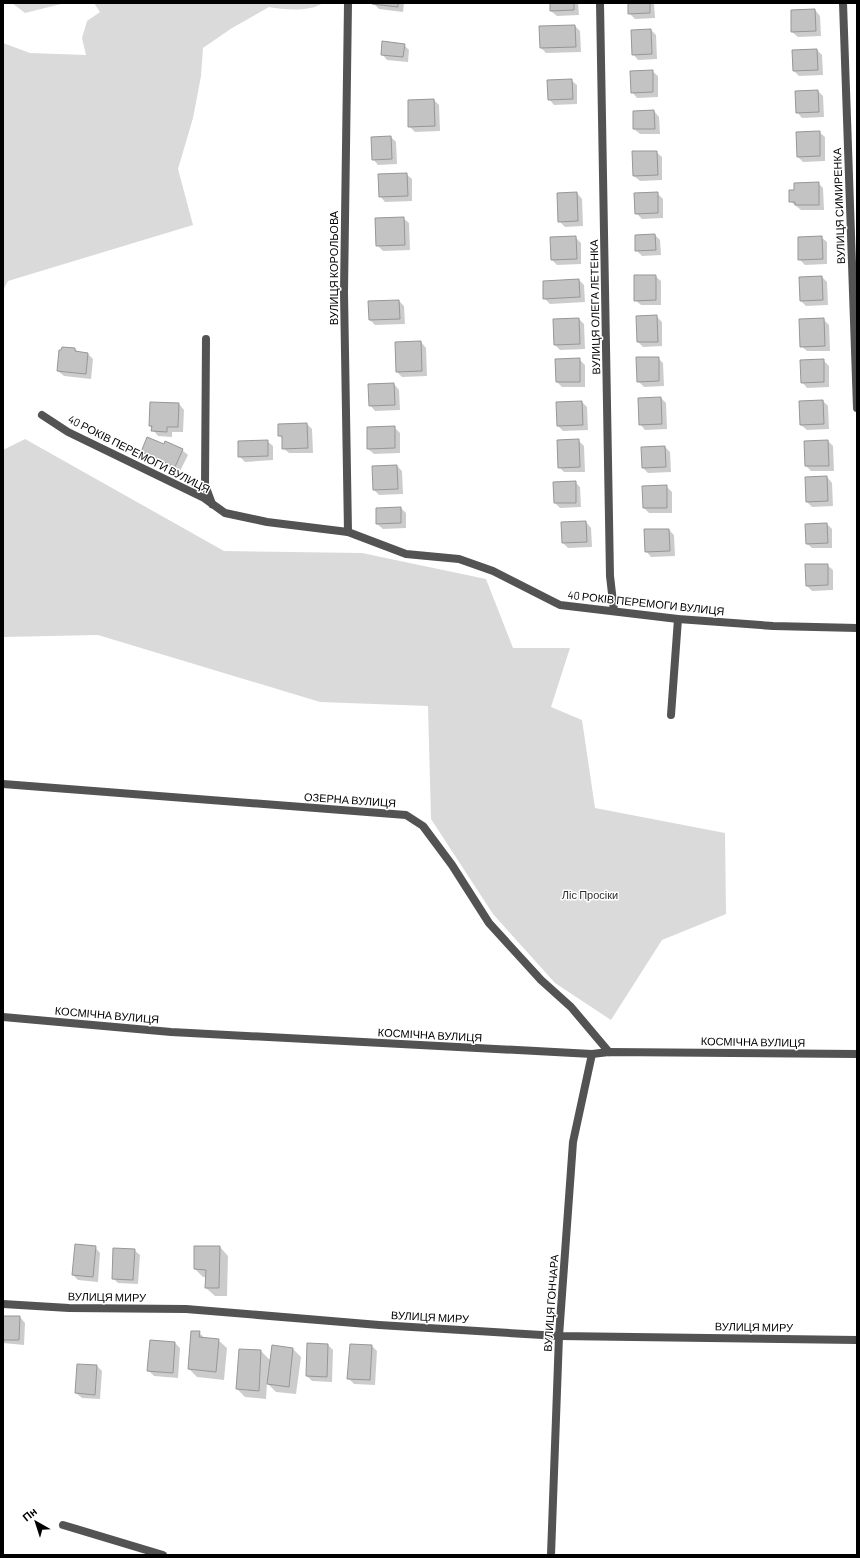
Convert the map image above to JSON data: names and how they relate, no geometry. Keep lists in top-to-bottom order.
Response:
{
  "streets": {
    "street": [
      "ВУЛИЦЯ СИМИРЕНКА",
      "ВУЛИЦЯ КОРОЛЬОВА",
      "ВУЛИЦЯ ОЛЕГА ЛЕТЕНКА",
      "40 РОКІВ ПЕРЕМОГИ ВУЛИЦЯ",
      "ОЗЕРНА ВУЛИЦЯ",
      "КОСМІЧНА ВУЛИЦЯ",
      "ВУЛИЦЯ МИРУ",
      "ВУЛИЦЯ ГОНЧАРА"
    ]
  },
  "crossings": [
    ["ВУЛИЦЯ КОРОЛЬОВА", "40 РОКІВ ПЕРЕМОГИ ВУЛИЦЯ"],
    ["ВУЛИЦЯ ОЛЕГА ЛЕТЕНКА", "40 РОКІВ ПЕРЕМОГИ ВУЛИЦЯ"],
    ["ОЗЕРНА ВУЛИЦЯ", "КОСМІЧНА ВУЛИЦЯ"],
    ["КОСМІЧНА ВУЛИЦЯ", "ВУЛИЦЯ ГОНЧАРА"],
    ["ВУЛИЦЯ МИРУ", "ВУЛИЦЯ ГОНЧАРА"]
  ],
  "parks": ["Ліс Просіки"],
  "north": "top left"
}
